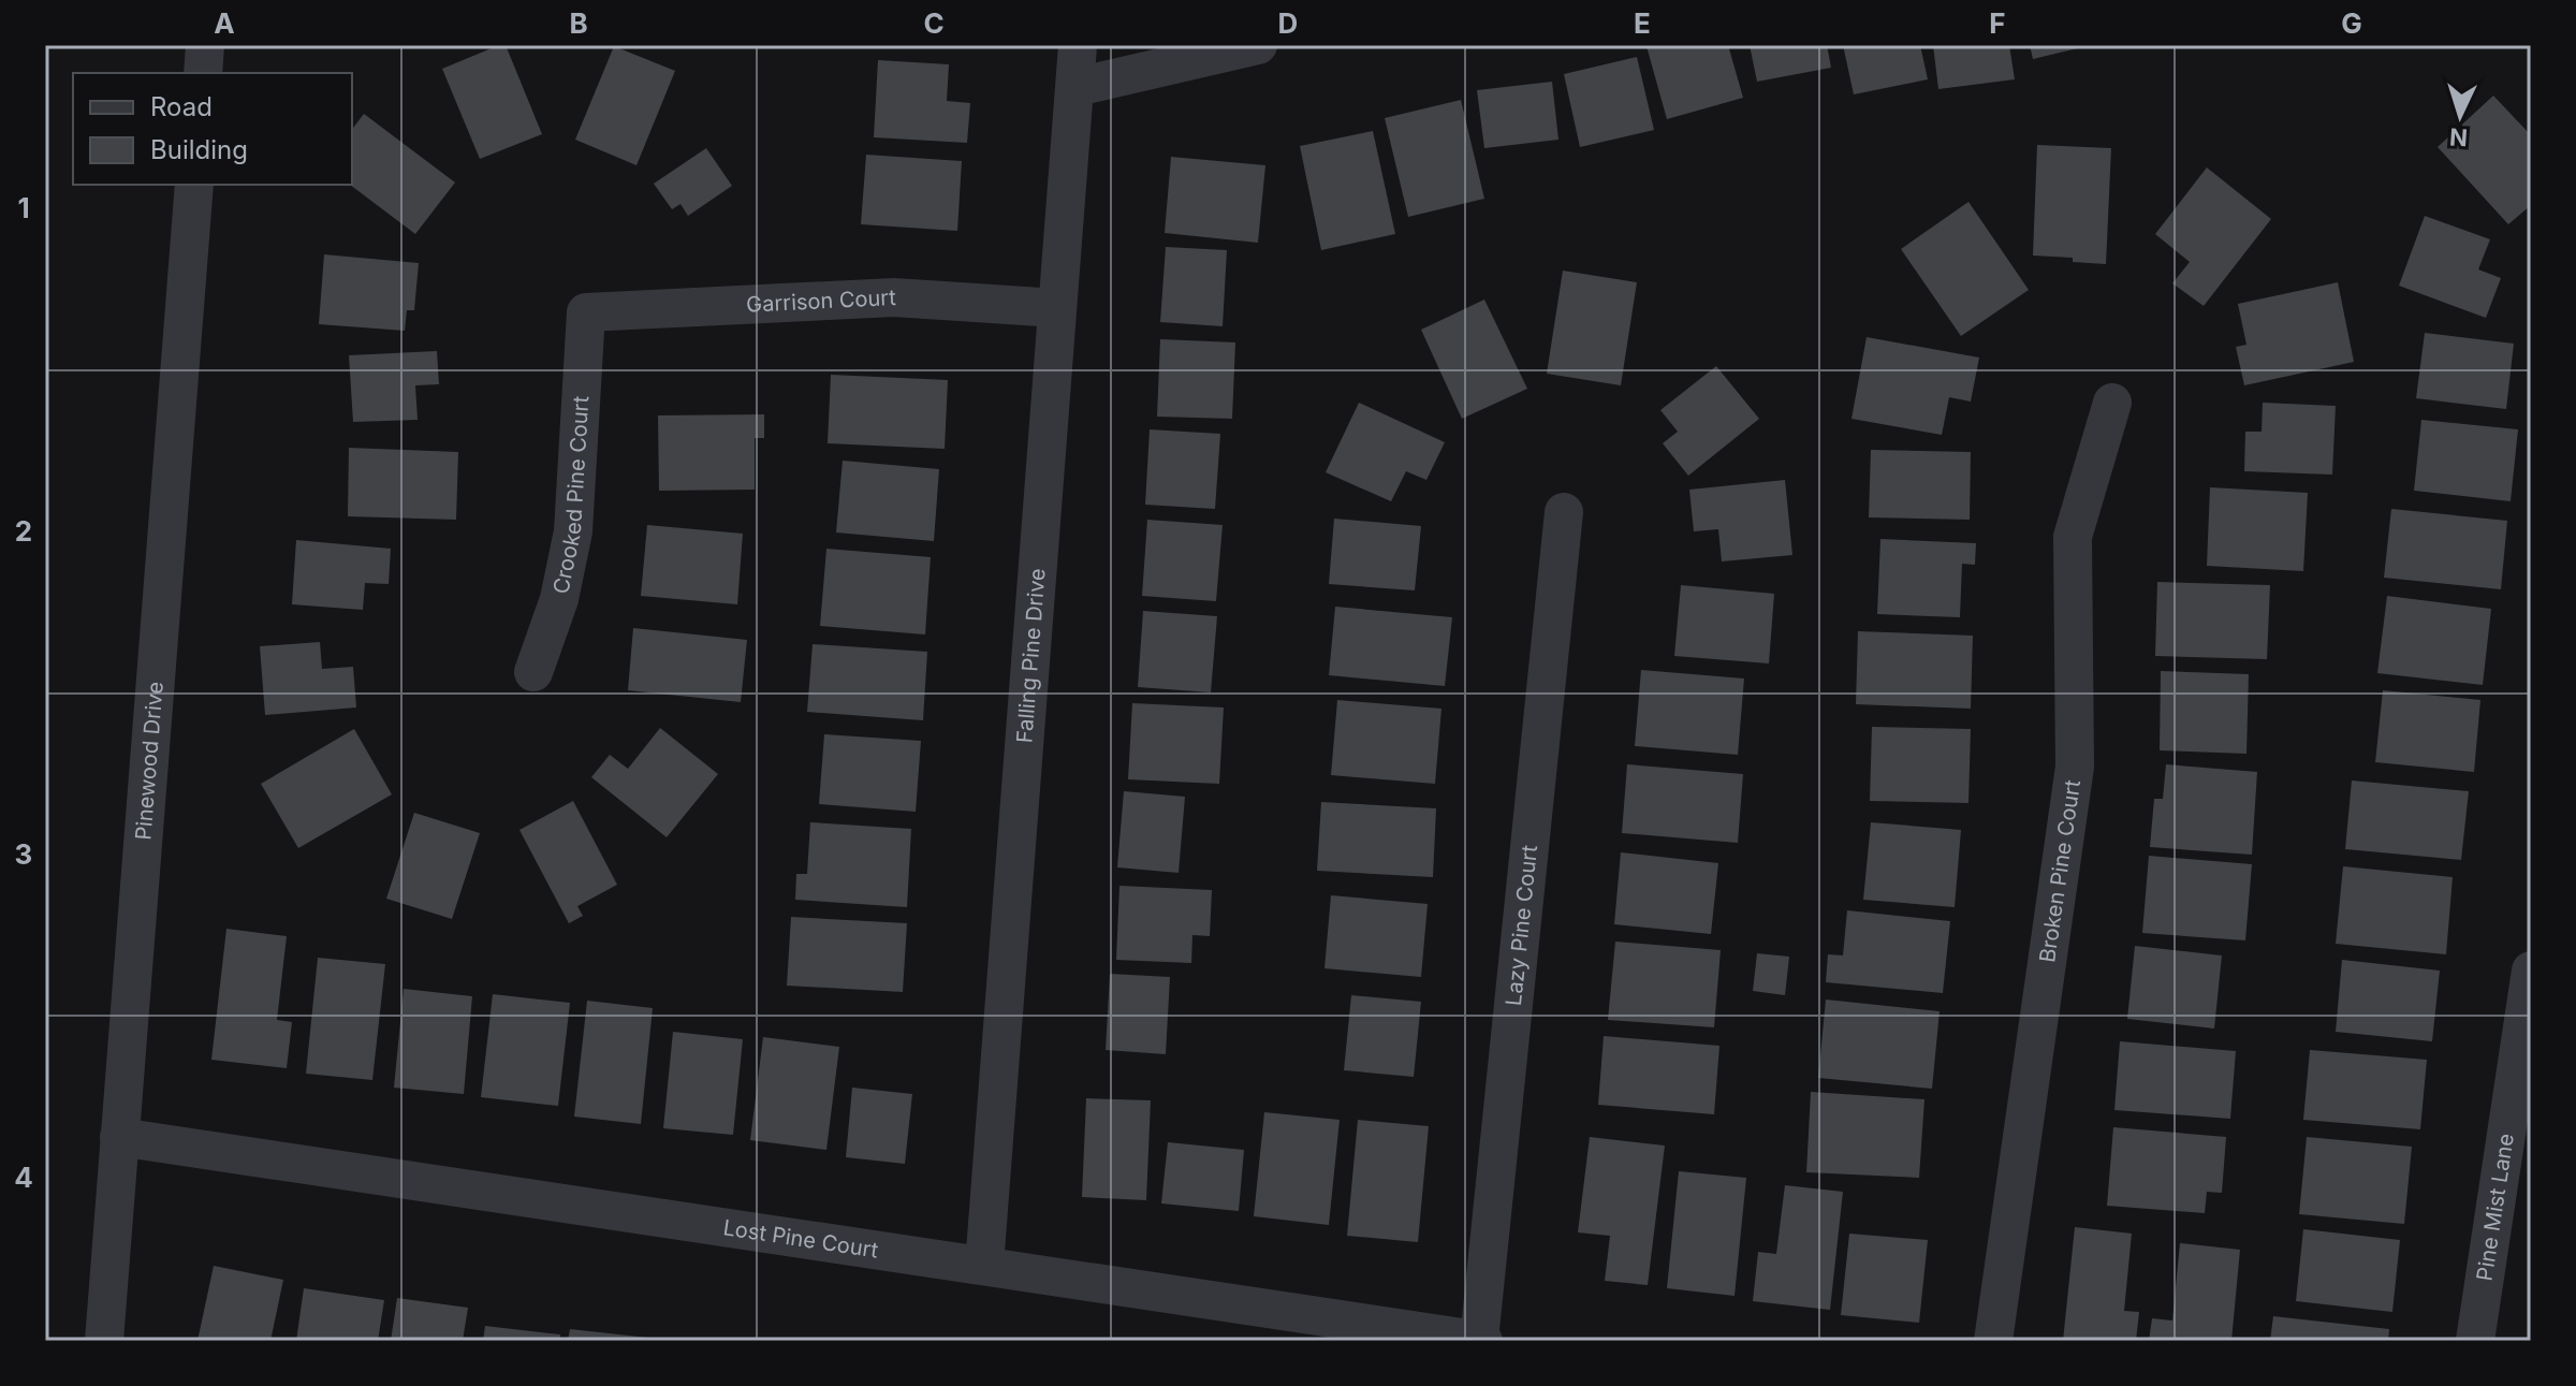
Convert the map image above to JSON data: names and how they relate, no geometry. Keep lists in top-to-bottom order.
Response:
{
  "streets": {
    "street": [
      "Garrison Court",
      "Crooked Pine Court",
      "Falling Pine Drive",
      "Pinewood Drive",
      "Broken Pine Court",
      "Lazy Pine Court",
      "Pine Mist Lane",
      "Lost Pine Court"
    ]
  },
  "crossings": [
    ["Garrison Court", "Crooked Pine Court"],
    ["Garrison Court", "Falling Pine Drive"],
    ["Falling Pine Drive", "Lost Pine Court"],
    ["Pinewood Drive", "Lost Pine Court"],
    ["Lazy Pine Court", "Lost Pine Court"]
  ],
  "legend": ["Road", "Building"],
  "north": "bottom",
  "grid": {
    "columns": [
      "A",
      "B",
      "C",
      "D",
      "E",
      "F",
      "G"
    ],
    "rows": [
      "1",
      "2",
      "3",
      "4"
    ]
  }
}
